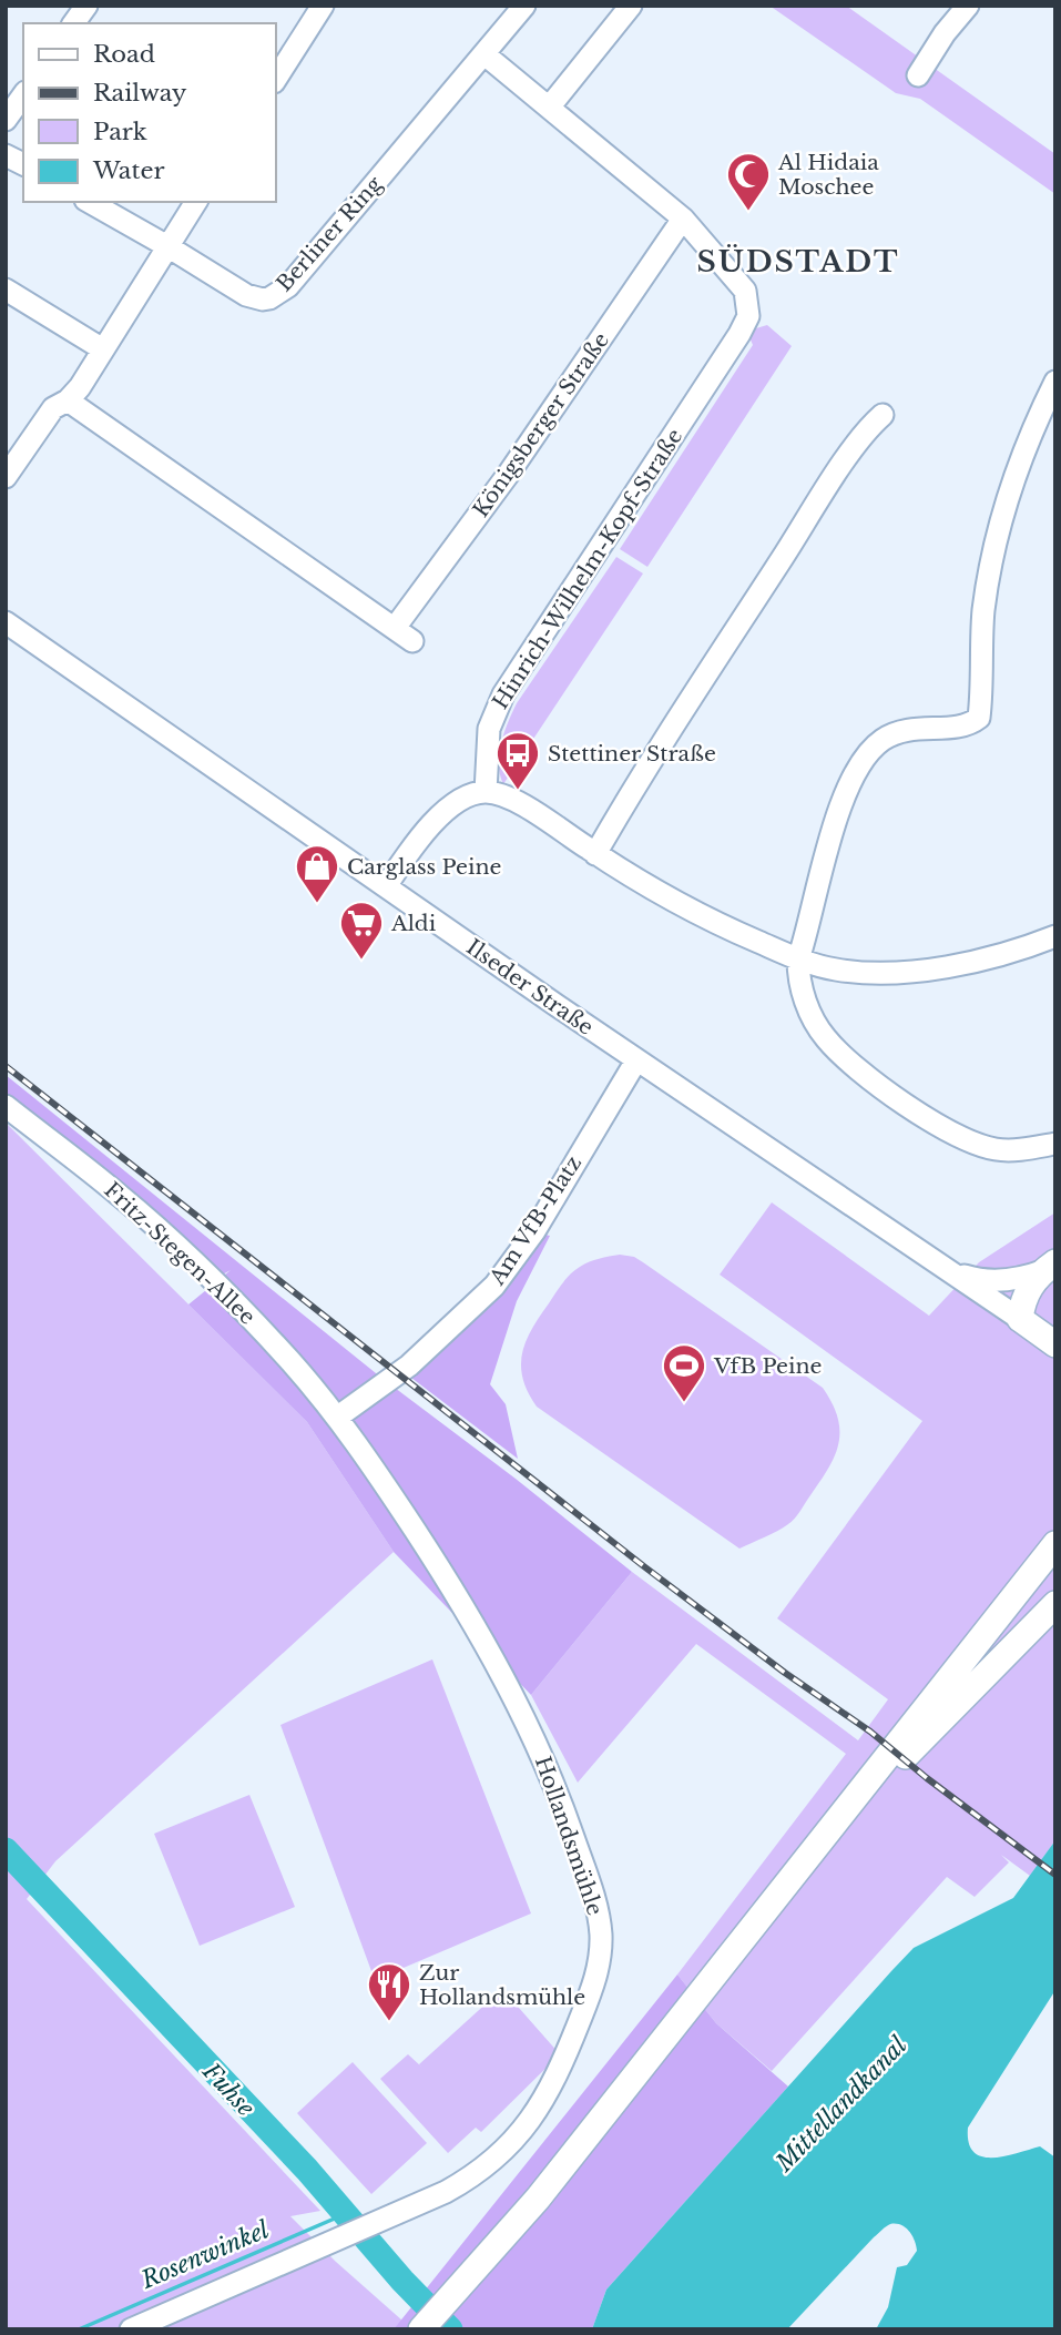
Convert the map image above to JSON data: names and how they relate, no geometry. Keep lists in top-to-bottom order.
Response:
{
  "streets": {
    "street": [
      "Berliner Ring",
      "Königsberger Straße",
      "Hinrich-Wilhelm-Kopf-Straße",
      "Ilseder Straße",
      "Am VfB-Platz",
      "Fritz-Stegen-Allee",
      "Hollandsmühle"
    ]
  },
  "crossings": [
    ["Königsberger Straße", "Hinrich-Wilhelm-Kopf-Straße"],
    ["Ilseder Straße", "Am VfB-Platz"],
    ["Am VfB-Platz", "Fritz-Stegen-Allee"],
    ["Am VfB-Platz", "Hollandsmühle"],
    ["Fritz-Stegen-Allee", "Hollandsmühle"]
  ],
  "districts": ["SÜDSTADT"],
  "water": ["Fuhse", "Mittellandkanal", "Rosenwinkel"],
  "places": {
    "mosque": ["Al Hidaia Moschee"],
    "bus stop": ["Stettiner Straße"],
    "shop": ["Carglass Peine"],
    "supermarket": ["Aldi"],
    "sports": ["VfB Peine"],
    "restaurant": ["Zur Hollandsmühle"]
  },
  "legend": [
    "Road",
    "Railway",
    "Park",
    "Water"
  ]
}
